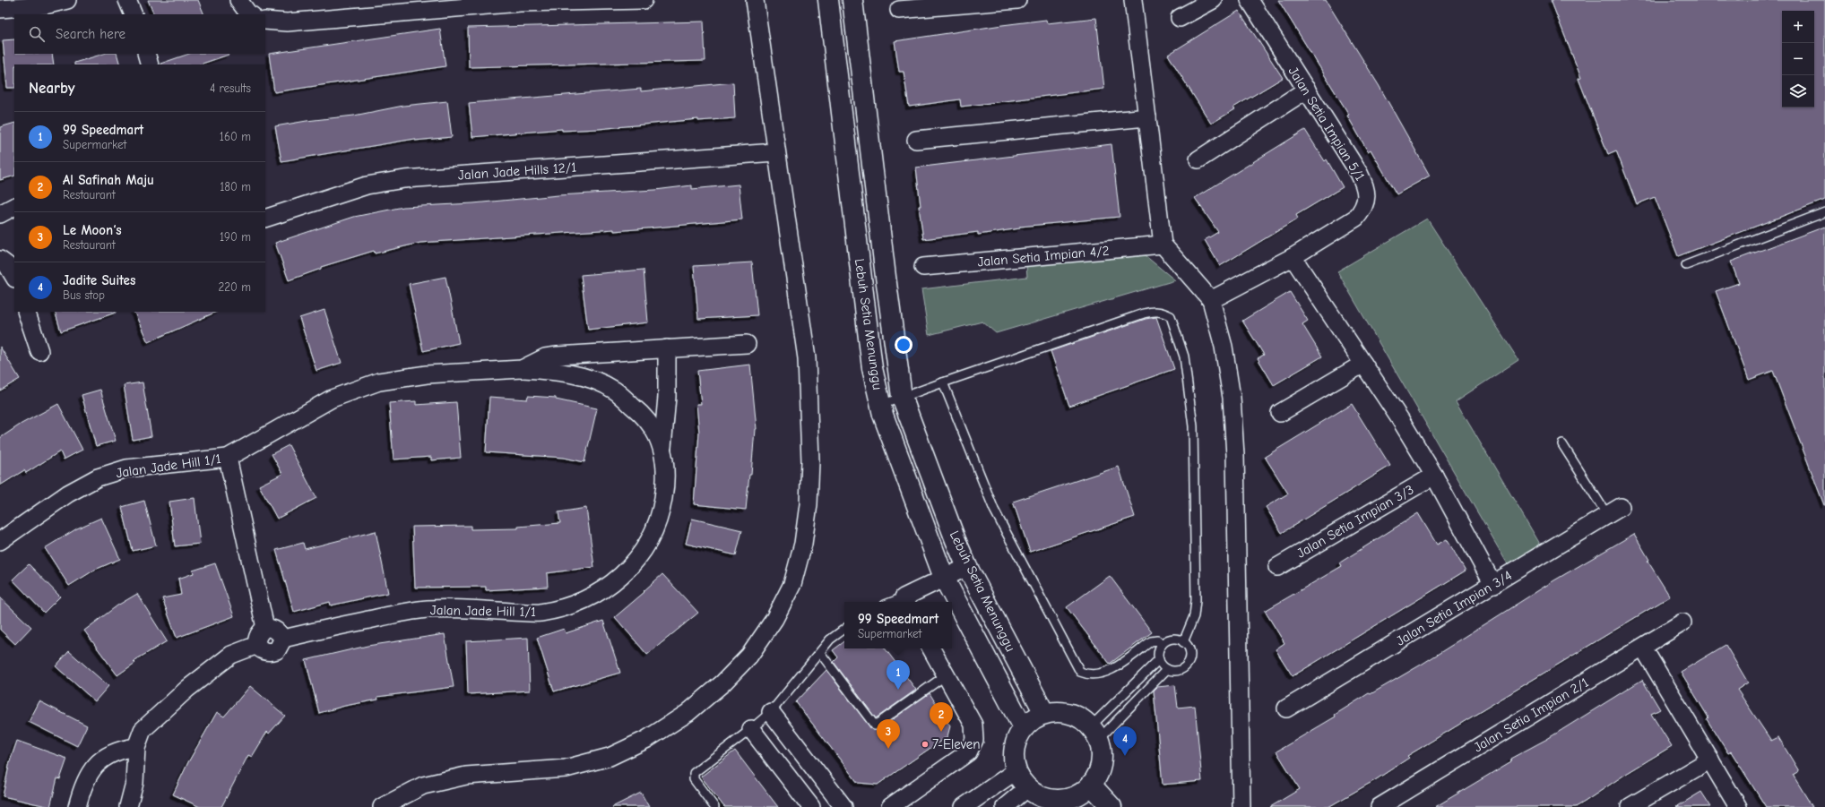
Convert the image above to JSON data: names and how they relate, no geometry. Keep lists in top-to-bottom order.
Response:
{
  "streets": {
    "street": [
      "Jalan Setia Impian 5/1",
      "Jalan Jade Hills 12/1",
      "Jalan Setia Impian 4/2",
      "Lebuh Setia Menunggu",
      "Jalan Jade Hill 1/1",
      "Jalan Setia Impian 3/3",
      "Jalan Setia Impian 3/4",
      "Jalan Setia Impian 2/1"
    ]
  },
  "places": ["7-Eleven"],
  "page": {
    "map_buttons": ["+", "−"],
    "search": "Search here",
    "heading": ["Nearby", "4 results"],
    "list": [
      {
        "mark": "1",
        "name": "99 Speedmart",
        "note": "Supermarket",
        "value": "160 m"
      },
      {
        "mark": "2",
        "name": "Al Safinah Maju",
        "note": "Restaurant",
        "value": "180 m"
      },
      {
        "mark": "3",
        "name": "Le Moon‘s",
        "note": "Restaurant",
        "value": "190 m"
      },
      {
        "mark": "4",
        "name": "Jadite Suites",
        "note": "Bus stop",
        "value": "220 m"
      }
    ],
    "popup": ["99 Speedmart", "Supermarket"],
    "pins": [
      "1",
      "2",
      "3",
      "4"
    ]
  }
}
